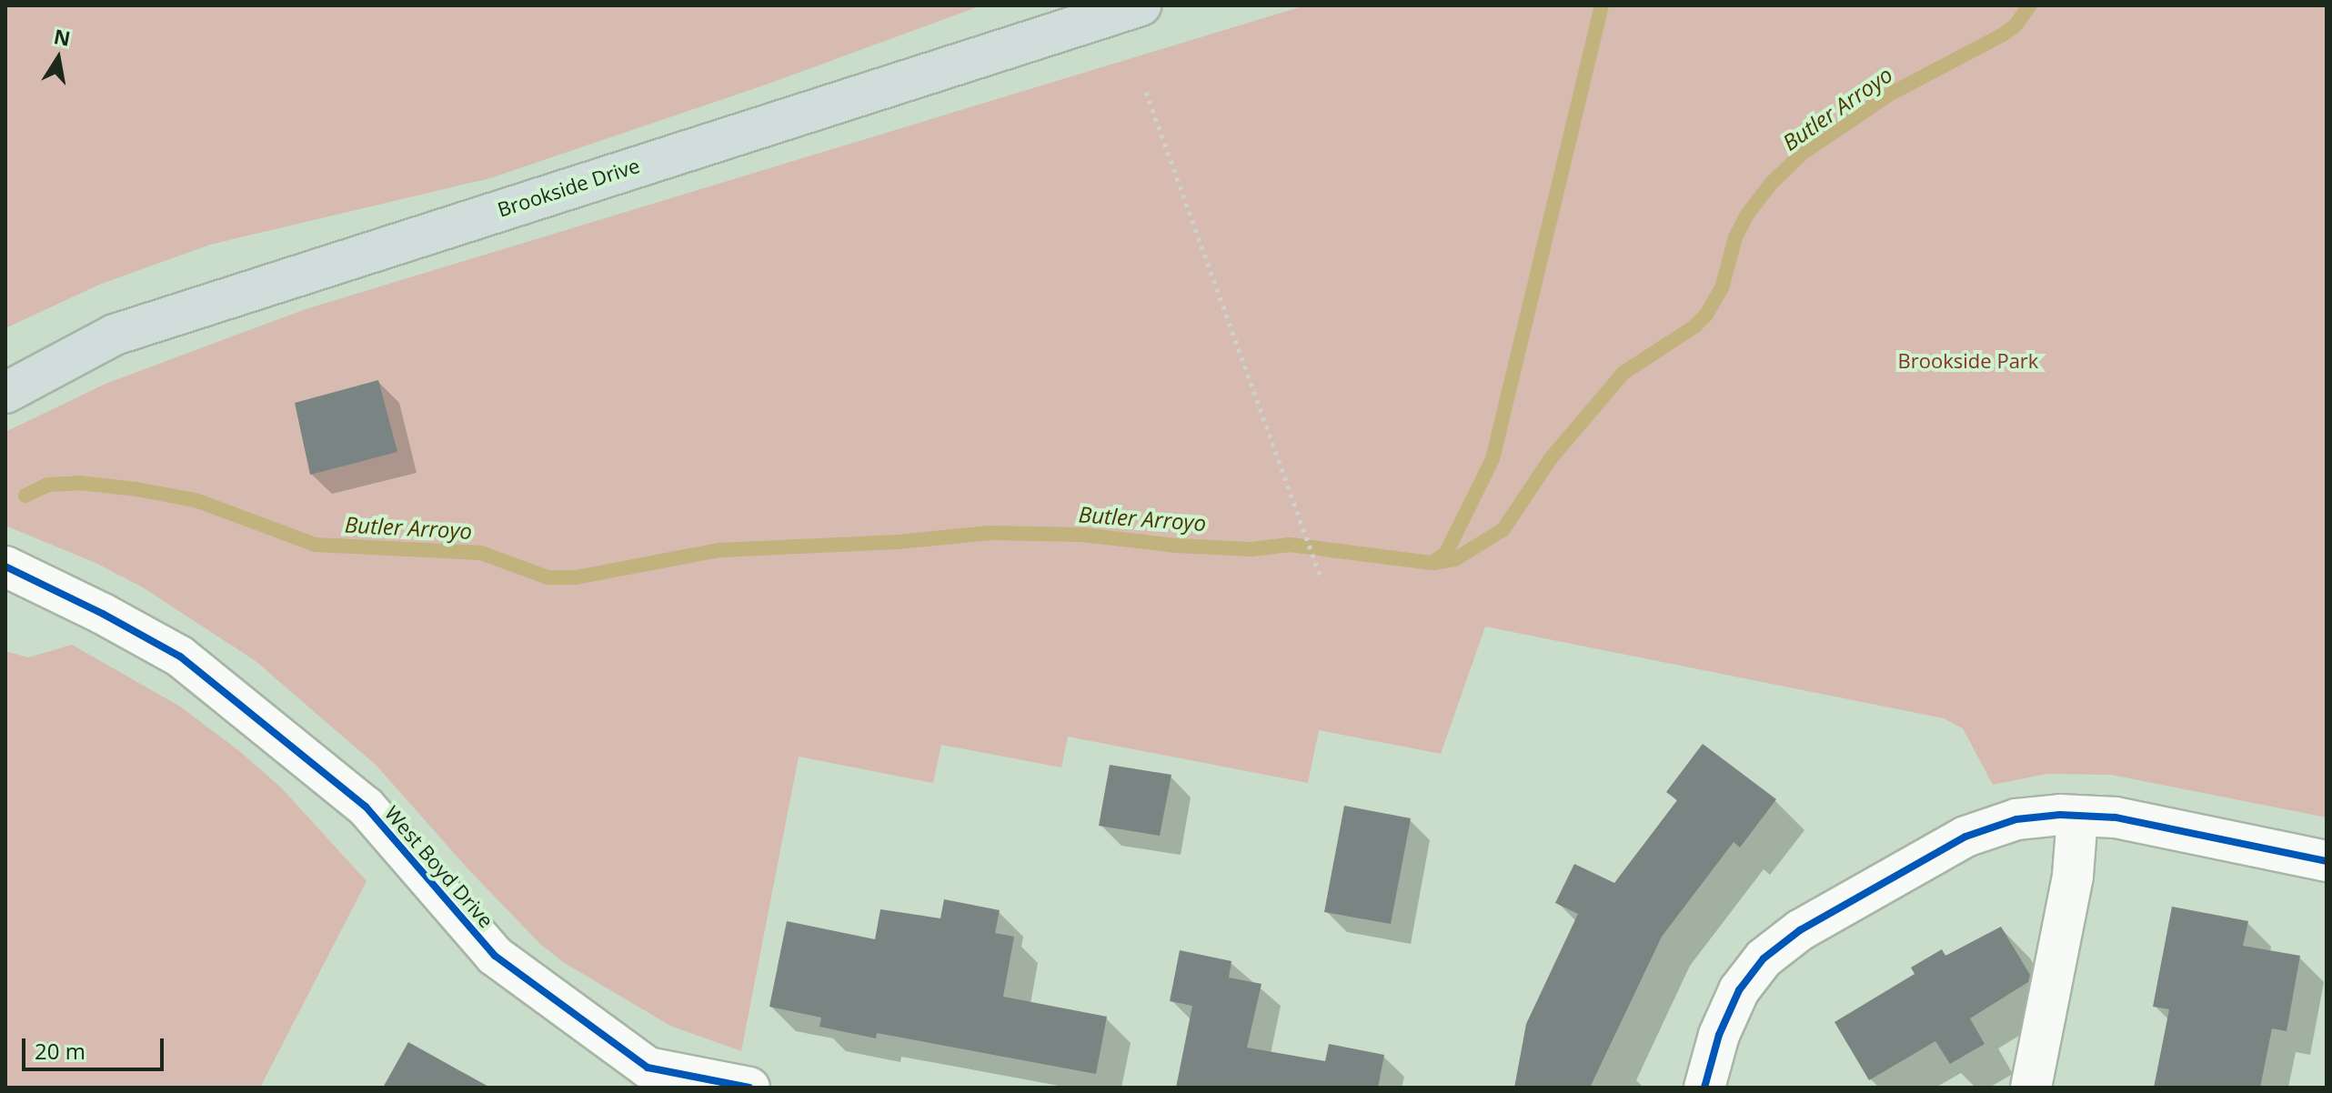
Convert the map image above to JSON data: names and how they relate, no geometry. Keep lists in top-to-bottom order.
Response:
{
  "streets": {
    "main road": ["Brookside Drive"],
    "street": ["West Boyd Drive"]
  },
  "water": ["Butler Arroyo"],
  "parks": ["Brookside Park"],
  "scale_bar": "20 m",
  "north": "top"
}
